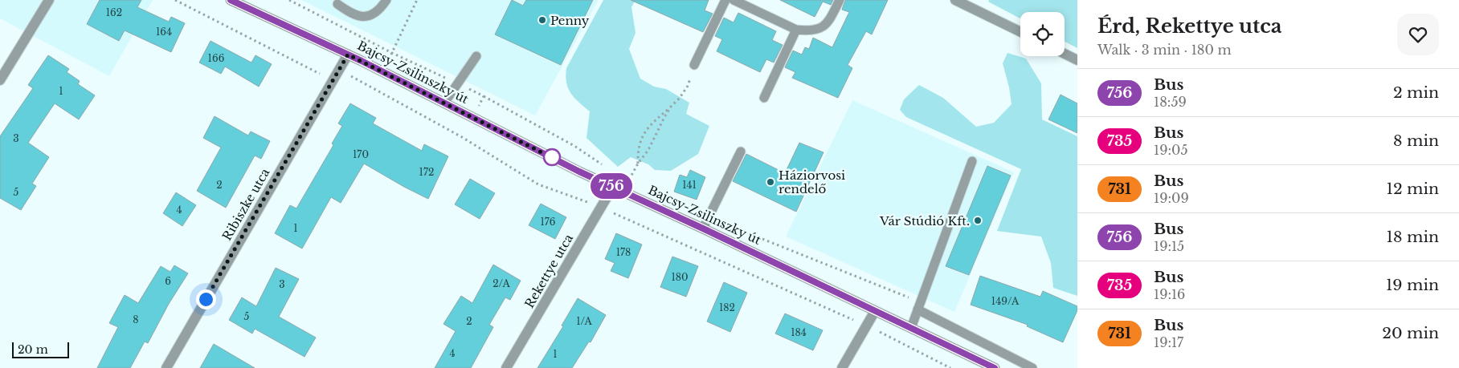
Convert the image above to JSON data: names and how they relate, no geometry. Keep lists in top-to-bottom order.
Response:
{
  "streets": {
    "main road": ["Bajcsy-Zsilinszky út"],
    "street": ["Ribiszke utca", "Rekettye utca"]
  },
  "crossings": [
    ["Bajcsy-Zsilinszky út", "Ribiszke utca"],
    ["Bajcsy-Zsilinszky út", "Rekettye utca"]
  ],
  "places": ["Penny", "Háziorvosi rendelő", "Vár Stúdió Kft."],
  "lines": ["bus line 756"],
  "house_numbers": [
    "162",
    "164",
    "166",
    "1",
    "3",
    "170",
    "172",
    "2",
    "141",
    "5",
    "4",
    "176",
    "1",
    "178",
    "180",
    "6",
    "2/A",
    "3",
    "149/A",
    "182",
    "5",
    "8",
    "2",
    "1/A",
    "184",
    "4",
    "1"
  ],
  "scale_bar": "20 m",
  "page": {
    "on_map": "756",
    "heading": ["Érd, Rekettye utca", "Walk · 3 min · 180 m"],
    "list": [
      {
        "mark": "756",
        "name": "Bus",
        "note": "18:59",
        "value": "2 min"
      },
      {
        "mark": "735",
        "name": "Bus",
        "note": "19:05",
        "value": "8 min"
      },
      {
        "mark": "731",
        "name": "Bus",
        "note": "19:09",
        "value": "12 min"
      },
      {
        "mark": "756",
        "name": "Bus",
        "note": "19:15",
        "value": "18 min"
      },
      {
        "mark": "735",
        "name": "Bus",
        "note": "19:16",
        "value": "19 min"
      },
      {
        "mark": "731",
        "name": "Bus",
        "note": "19:17",
        "value": "20 min"
      }
    ],
    "scale": "20 m"
  }
}
